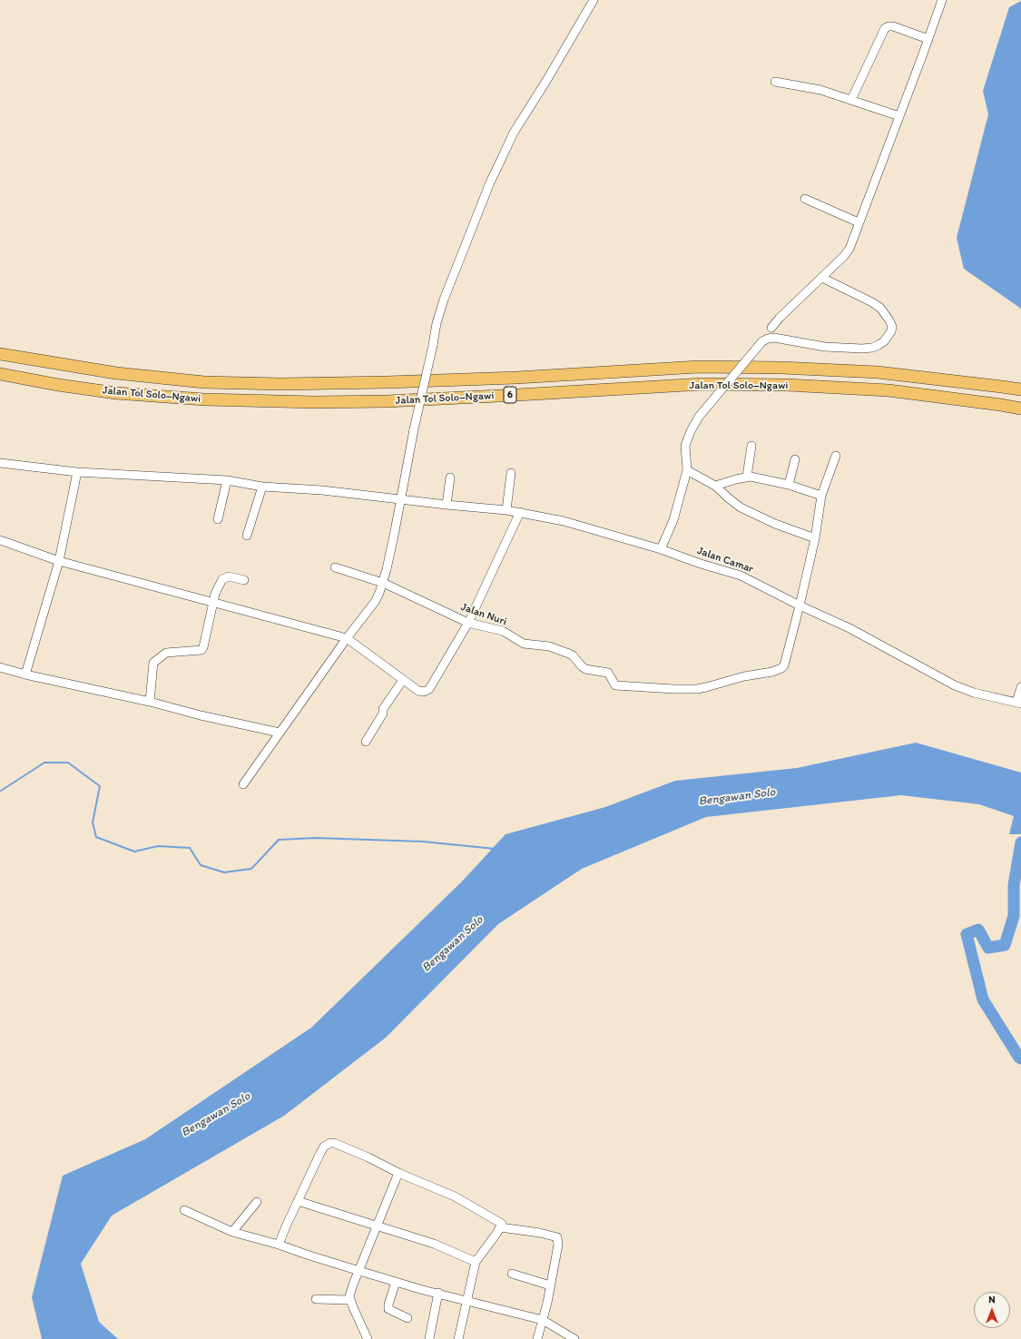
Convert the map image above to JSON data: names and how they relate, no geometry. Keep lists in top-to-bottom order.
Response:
{
  "streets": {
    "highway": ["Jalan Tol Solo–Ngawi", "6"],
    "street": ["Jalan Camar", "Jalan Nuri"]
  },
  "crossings": [
    ["Jalan Camar", "Jalan Nuri"]
  ],
  "water": ["Bengawan Solo"],
  "north": "top"
}
